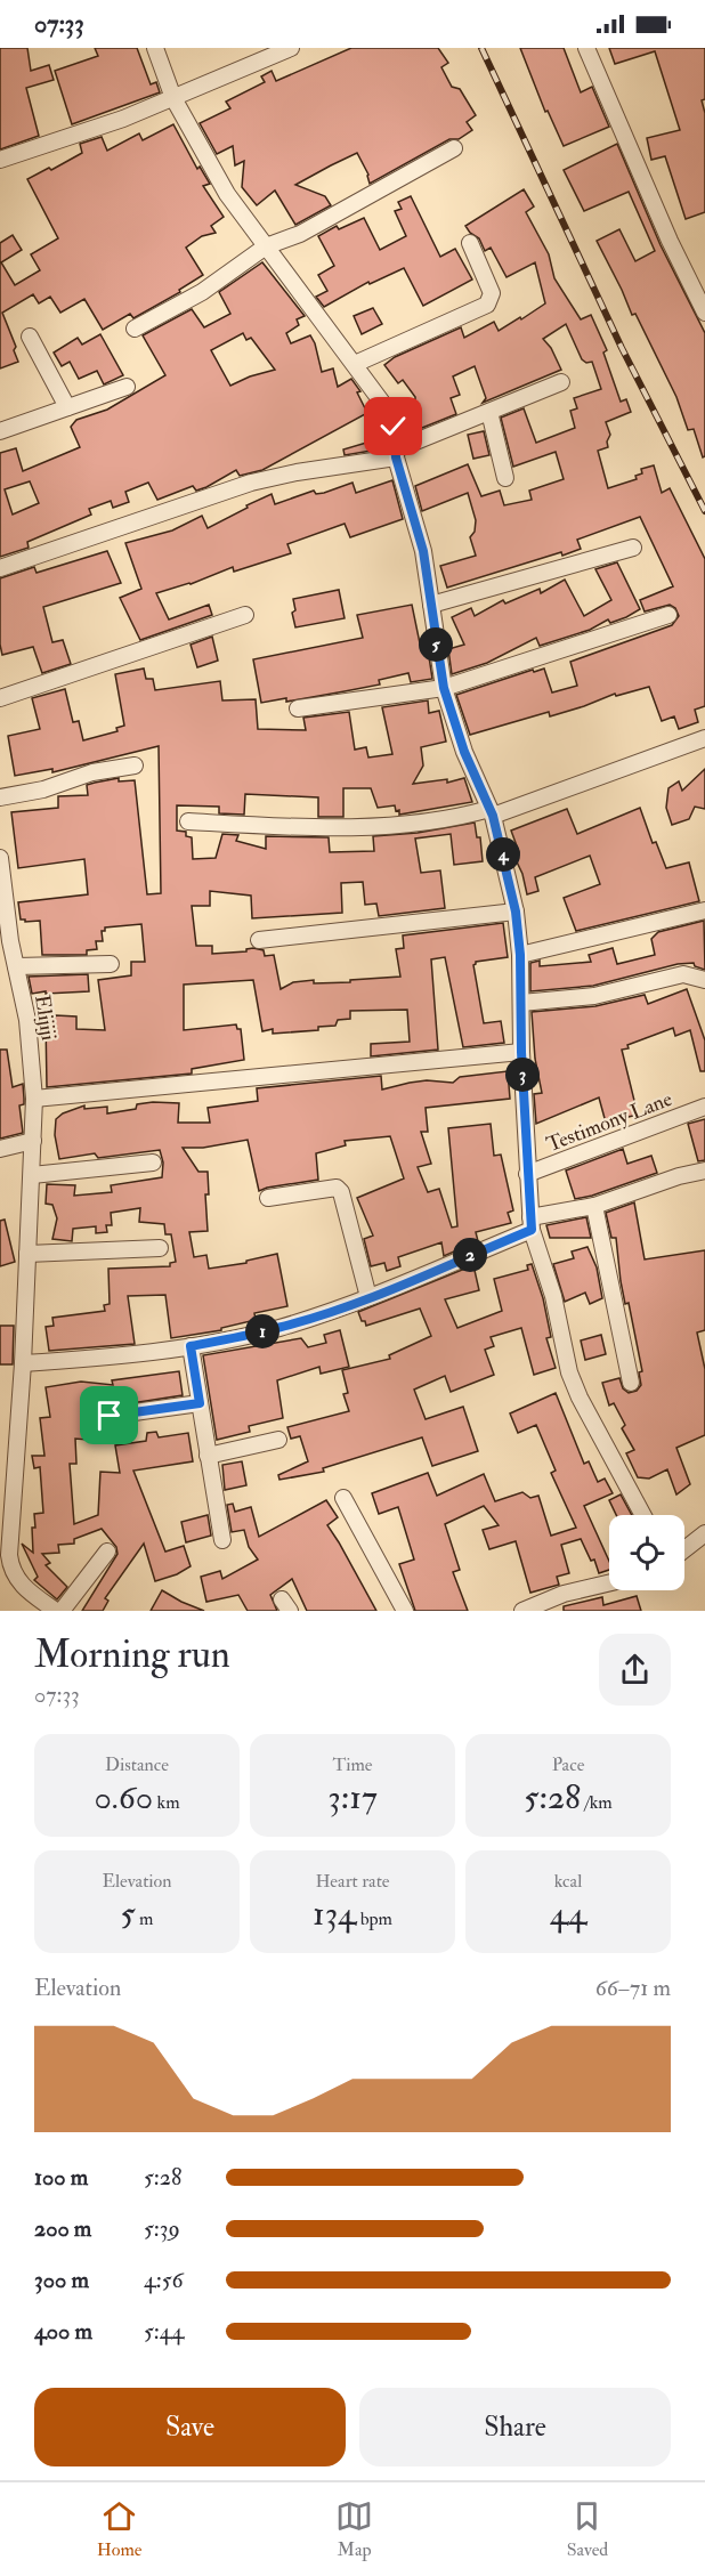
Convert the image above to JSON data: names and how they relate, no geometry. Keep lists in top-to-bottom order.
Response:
{
  "streets": {
    "street": ["Elijiji", "Testimony Lane"]
  },
  "page": {
    "status": "07:33",
    "pins": [
      "5",
      "4",
      "3",
      "2",
      "1"
    ],
    "heading": ["Morning run", "07:33"],
    "stats": [
      ["Distance", "0.60 km"],
      ["Time", "3:17"],
      ["Pace", "5:28 /km"],
      ["Elevation", "5 m"],
      ["Heart rate", "134 bpm"],
      ["kcal", "44"]
    ],
    "chart": ["Elevation", "66–71 m"],
    "list": [
      {
        "name": "100 m",
        "note": "5:28"
      },
      {
        "name": "200 m",
        "note": "5:39"
      },
      {
        "name": "300 m",
        "note": "4:56"
      },
      {
        "name": "400 m",
        "note": "5:44"
      }
    ],
    "buttons": ["Save", "Share"],
    "tabs": ["Home", "Map", "Saved"]
  }
}
